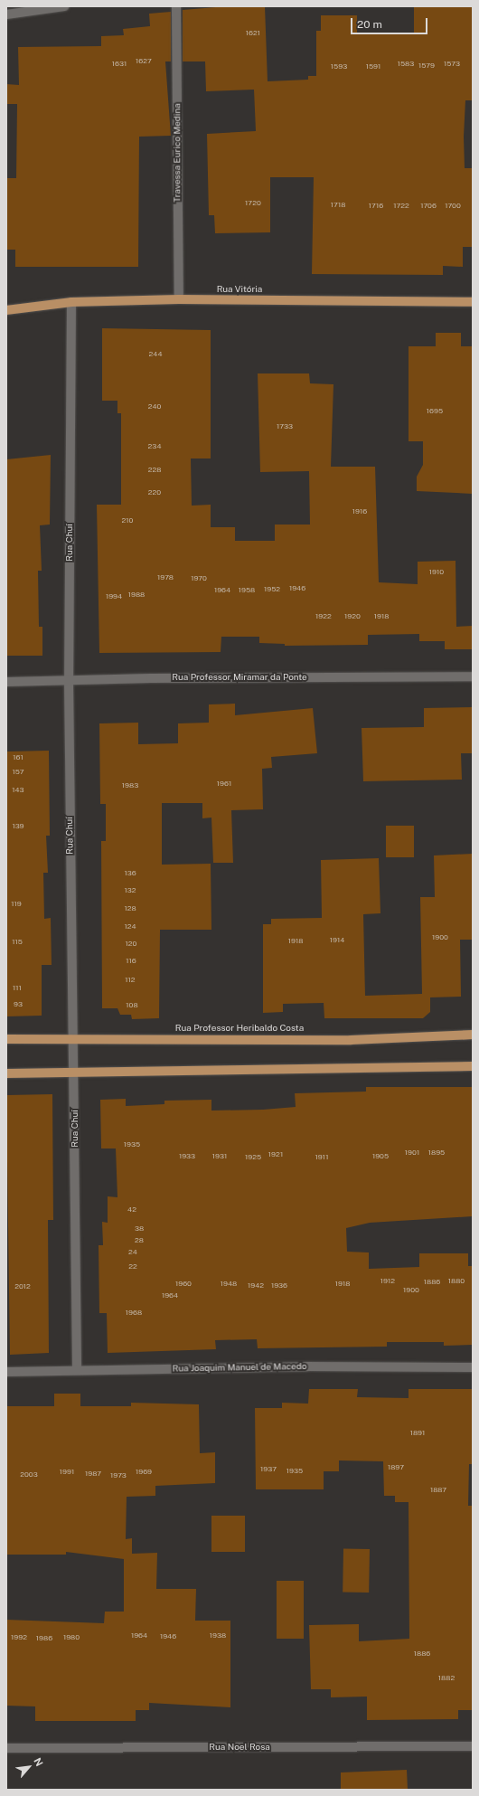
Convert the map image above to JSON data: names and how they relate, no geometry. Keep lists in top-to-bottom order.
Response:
{
  "streets": {
    "main road": ["Rua Vitória", "Rua Professor Heribaldo Costa"],
    "street": [
      "Travessa Eurico Medina",
      "Rua Chuí",
      "Rua Professor Miramar da Ponte",
      "Rua Joaquim Manuel de Macedo",
      "Rua Noel Rosa"
    ]
  },
  "crossings": [
    ["Travessa Eurico Medina", "Rua Vitória"],
    ["Rua Vitória", "Rua Chuí"],
    ["Rua Chuí", "Rua Professor Miramar da Ponte"],
    ["Rua Chuí", "Rua Professor Heribaldo Costa"],
    ["Rua Chuí", "Rua Joaquim Manuel de Macedo"]
  ],
  "house_numbers": [
    "1621",
    "1627",
    "1631",
    "1583",
    "1573",
    "1579",
    "1593",
    "1591",
    "1720",
    "1718",
    "1716",
    "1722",
    "1706",
    "1700",
    "244",
    "240",
    "1695",
    "1733",
    "234",
    "228",
    "220",
    "1916",
    "210",
    "1910",
    "1978",
    "1970",
    "1946",
    "1952",
    "1964",
    "1958",
    "1988",
    "1994",
    "1922",
    "1920",
    "1918",
    "161",
    "157",
    "1961",
    "1983",
    "143",
    "139",
    "136",
    "132",
    "119",
    "128",
    "124",
    "1900",
    "1914",
    "1918",
    "115",
    "120",
    "116",
    "112",
    "111",
    "93",
    "108",
    "1935",
    "1901",
    "1895",
    "1921",
    "1933",
    "1931",
    "1905",
    "1925",
    "1911",
    "42",
    "38",
    "28",
    "24",
    "22",
    "1912",
    "1880",
    "1886",
    "1960",
    "1948",
    "1918",
    "1942",
    "1936",
    "2012",
    "1900",
    "1964",
    "1968",
    "1891",
    "1897",
    "1937",
    "1935",
    "1991",
    "1969",
    "1987",
    "2003",
    "1973",
    "1887",
    "1964",
    "1938",
    "1946",
    "1992",
    "1980",
    "1986",
    "1886",
    "1882"
  ],
  "scale_bar": "20 m",
  "north": "top right"
}
